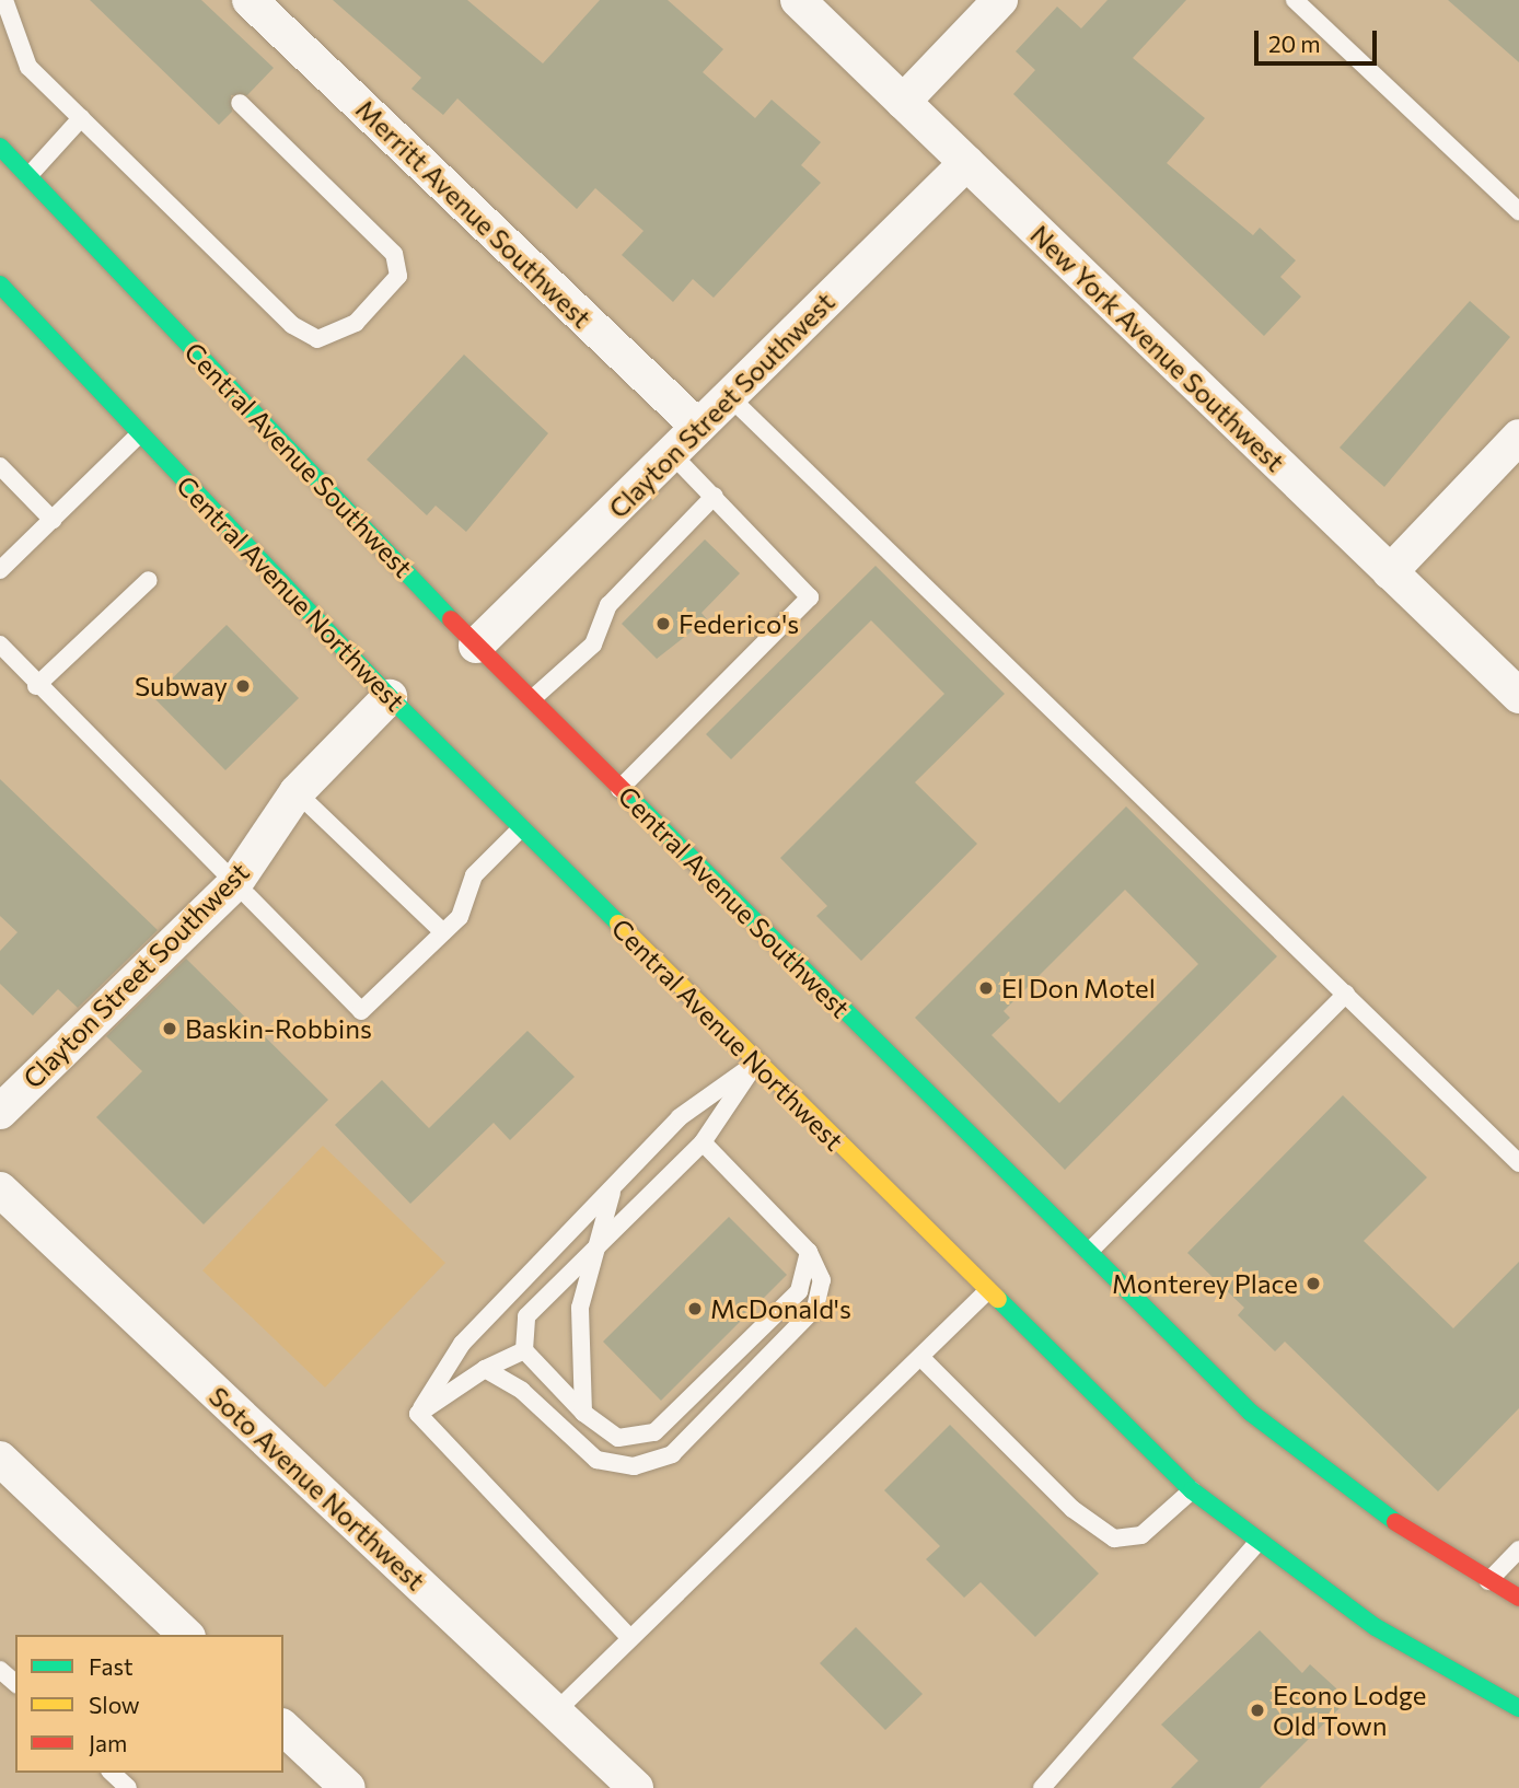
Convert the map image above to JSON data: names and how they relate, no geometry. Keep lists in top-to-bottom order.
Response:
{
  "streets": {
    "main road": ["Central Avenue Southwest", "Central Avenue Northwest"],
    "street": [
      "Merritt Avenue Southwest",
      "New York Avenue Southwest",
      "Clayton Street Southwest",
      "Soto Avenue Northwest"
    ]
  },
  "crossings": [
    ["Merritt Avenue Southwest", "Clayton Street Southwest"],
    ["New York Avenue Southwest", "Clayton Street Southwest"],
    ["Clayton Street Southwest", "Central Avenue Southwest"],
    ["Clayton Street Southwest", "Central Avenue Northwest"]
  ],
  "places": [
    "Federico's",
    "Subway",
    "El Don Motel",
    "Baskin-Robbins",
    "Monterey Place",
    "McDonald's",
    "Econo Lodge Old Town"
  ],
  "legend": ["Fast", "Slow", "Jam"],
  "scale_bar": "20 m"
}
